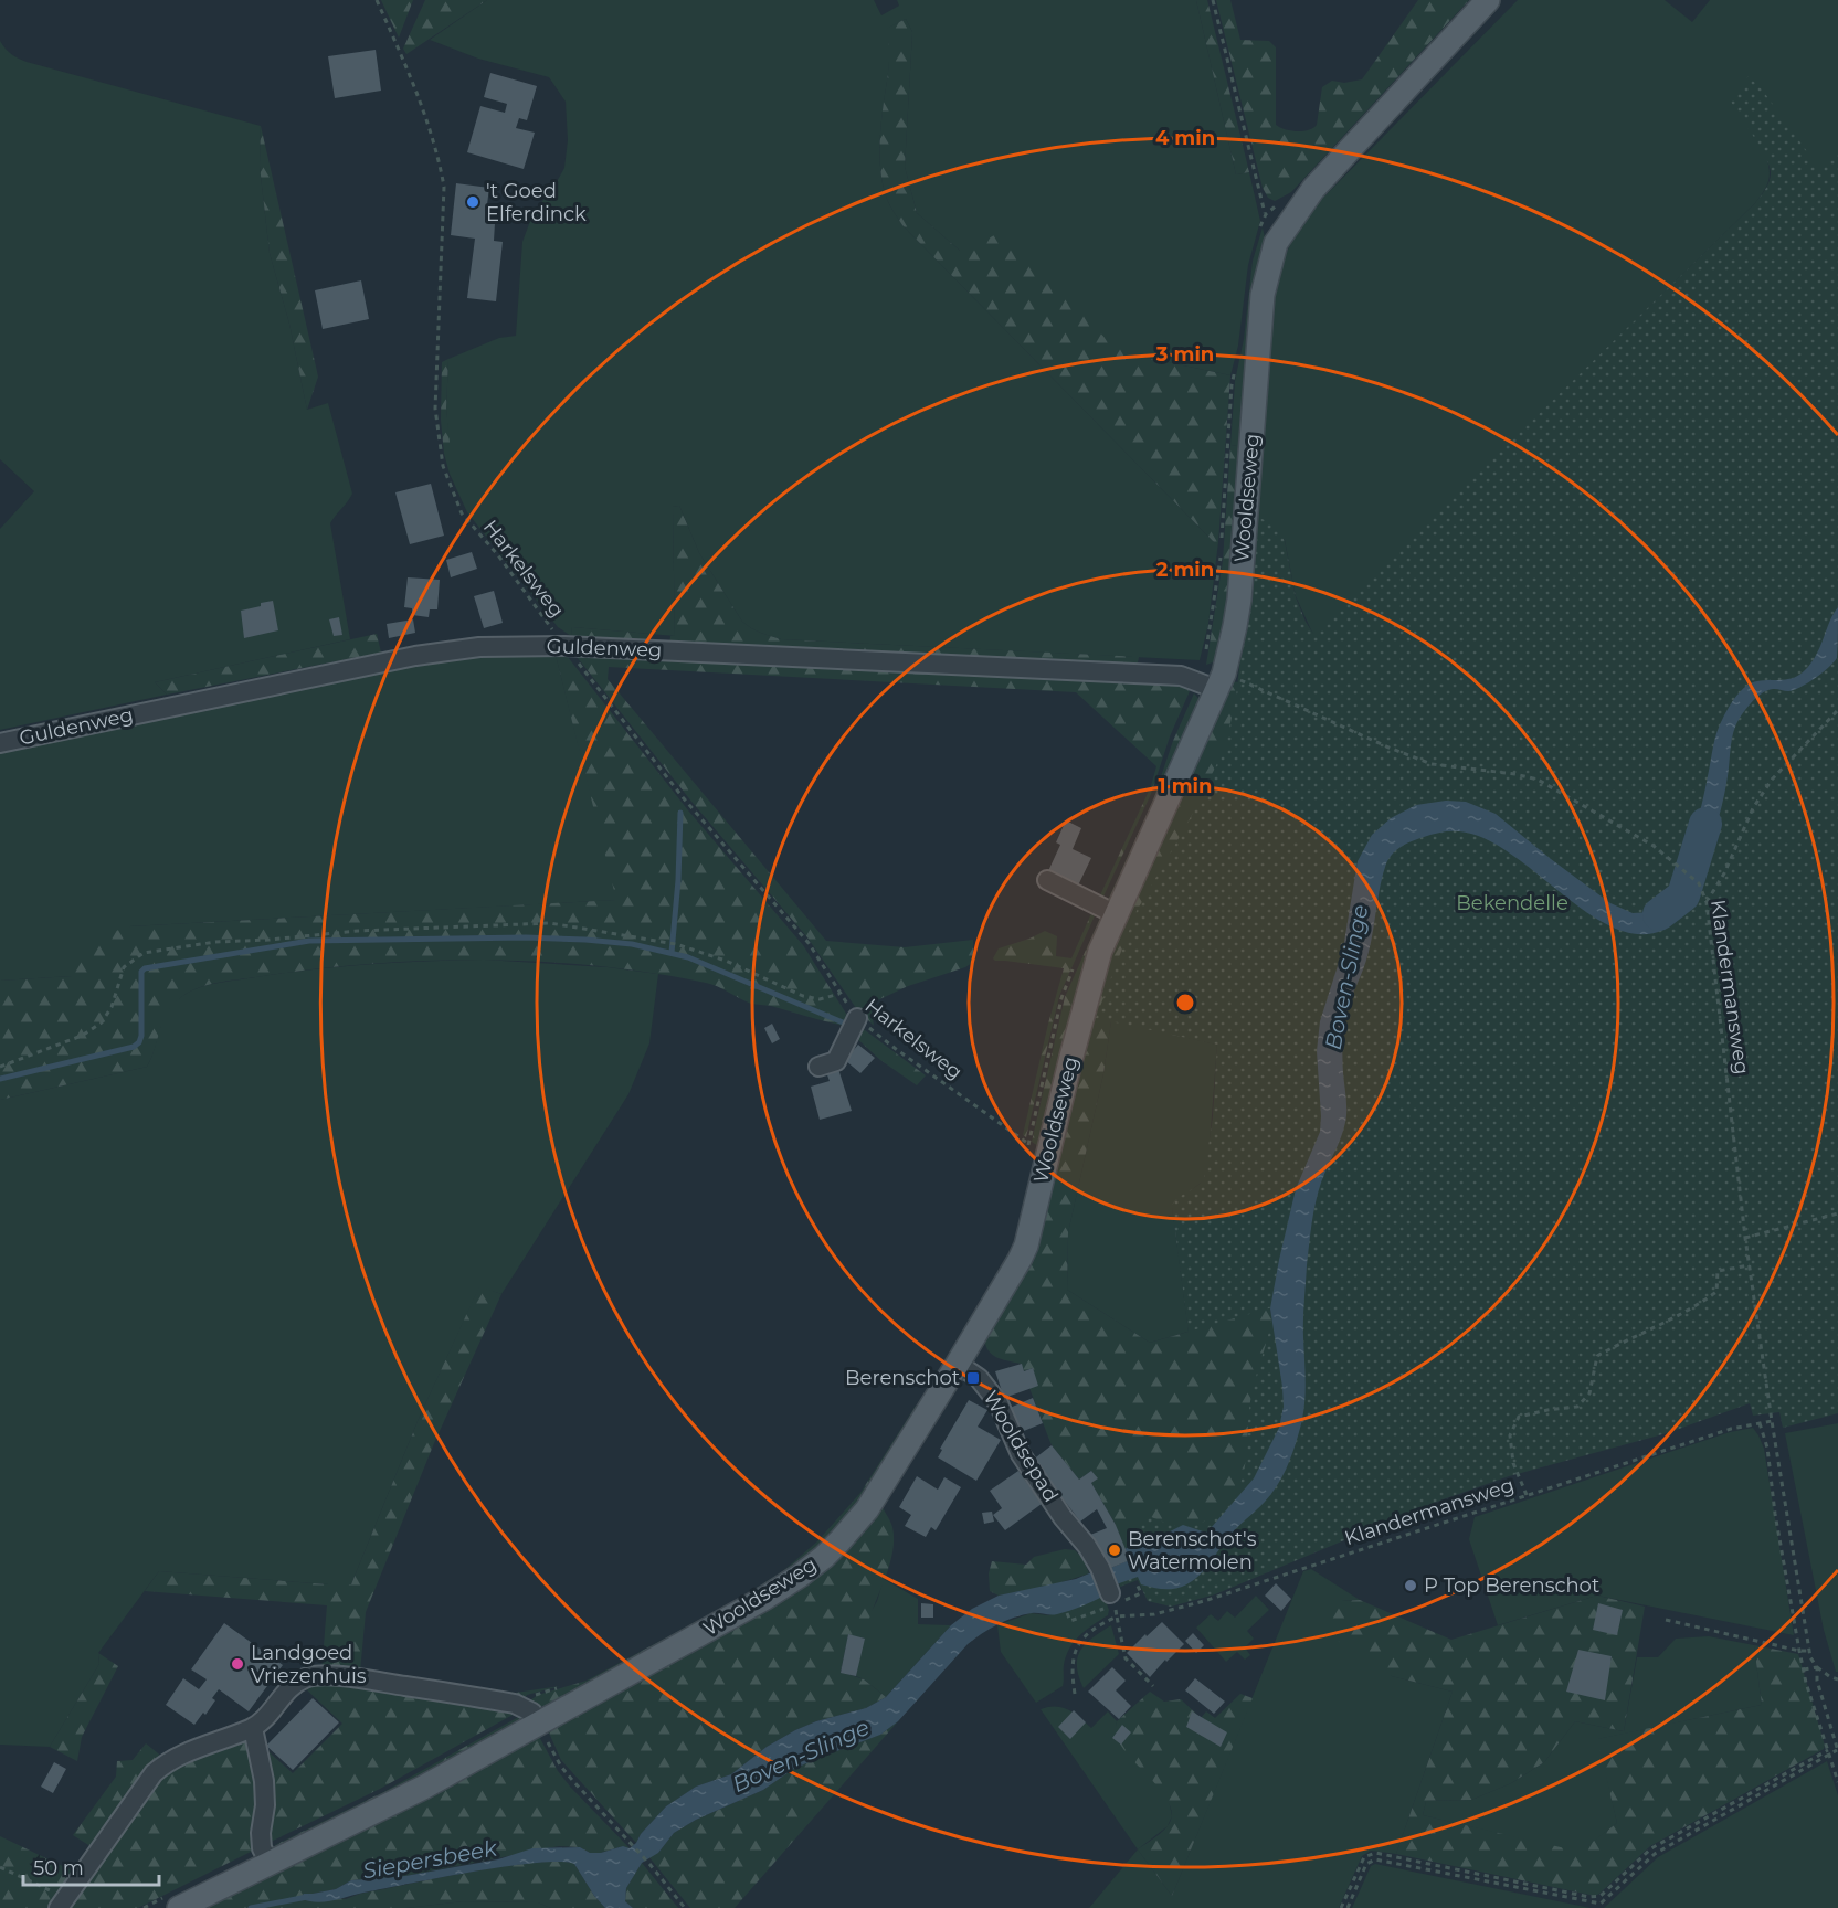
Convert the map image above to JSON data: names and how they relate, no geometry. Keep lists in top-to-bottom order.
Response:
{
  "streets": {
    "main road": ["Wooldseweg"],
    "street": ["Guldenweg", "Wooldsepad"],
    "path": ["Harkelsweg", "Klandermansweg"]
  },
  "crossings": [
    ["Wooldseweg", "Harkelsweg"],
    ["Wooldseweg", "Guldenweg"],
    ["Wooldseweg", "Klandermansweg"],
    ["Wooldseweg", "Wooldsepad"],
    ["Harkelsweg", "Guldenweg"],
    ["Guldenweg", "Klandermansweg"]
  ],
  "water": ["Boven-Slinge", "Siepersbeek"],
  "parks": ["Bekendelle"],
  "places": {
    "other": [
      "'t Goed Elferdinck",
      "Berenschot's Watermolen",
      "P Top Berenschot",
      "Landgoed Vriezenhuis"
    ],
    "transit": ["Berenschot"]
  },
  "scale_bar": "50 m",
  "rings": [
    "4 min",
    "3 min",
    "2 min",
    "1 min"
  ]
}
